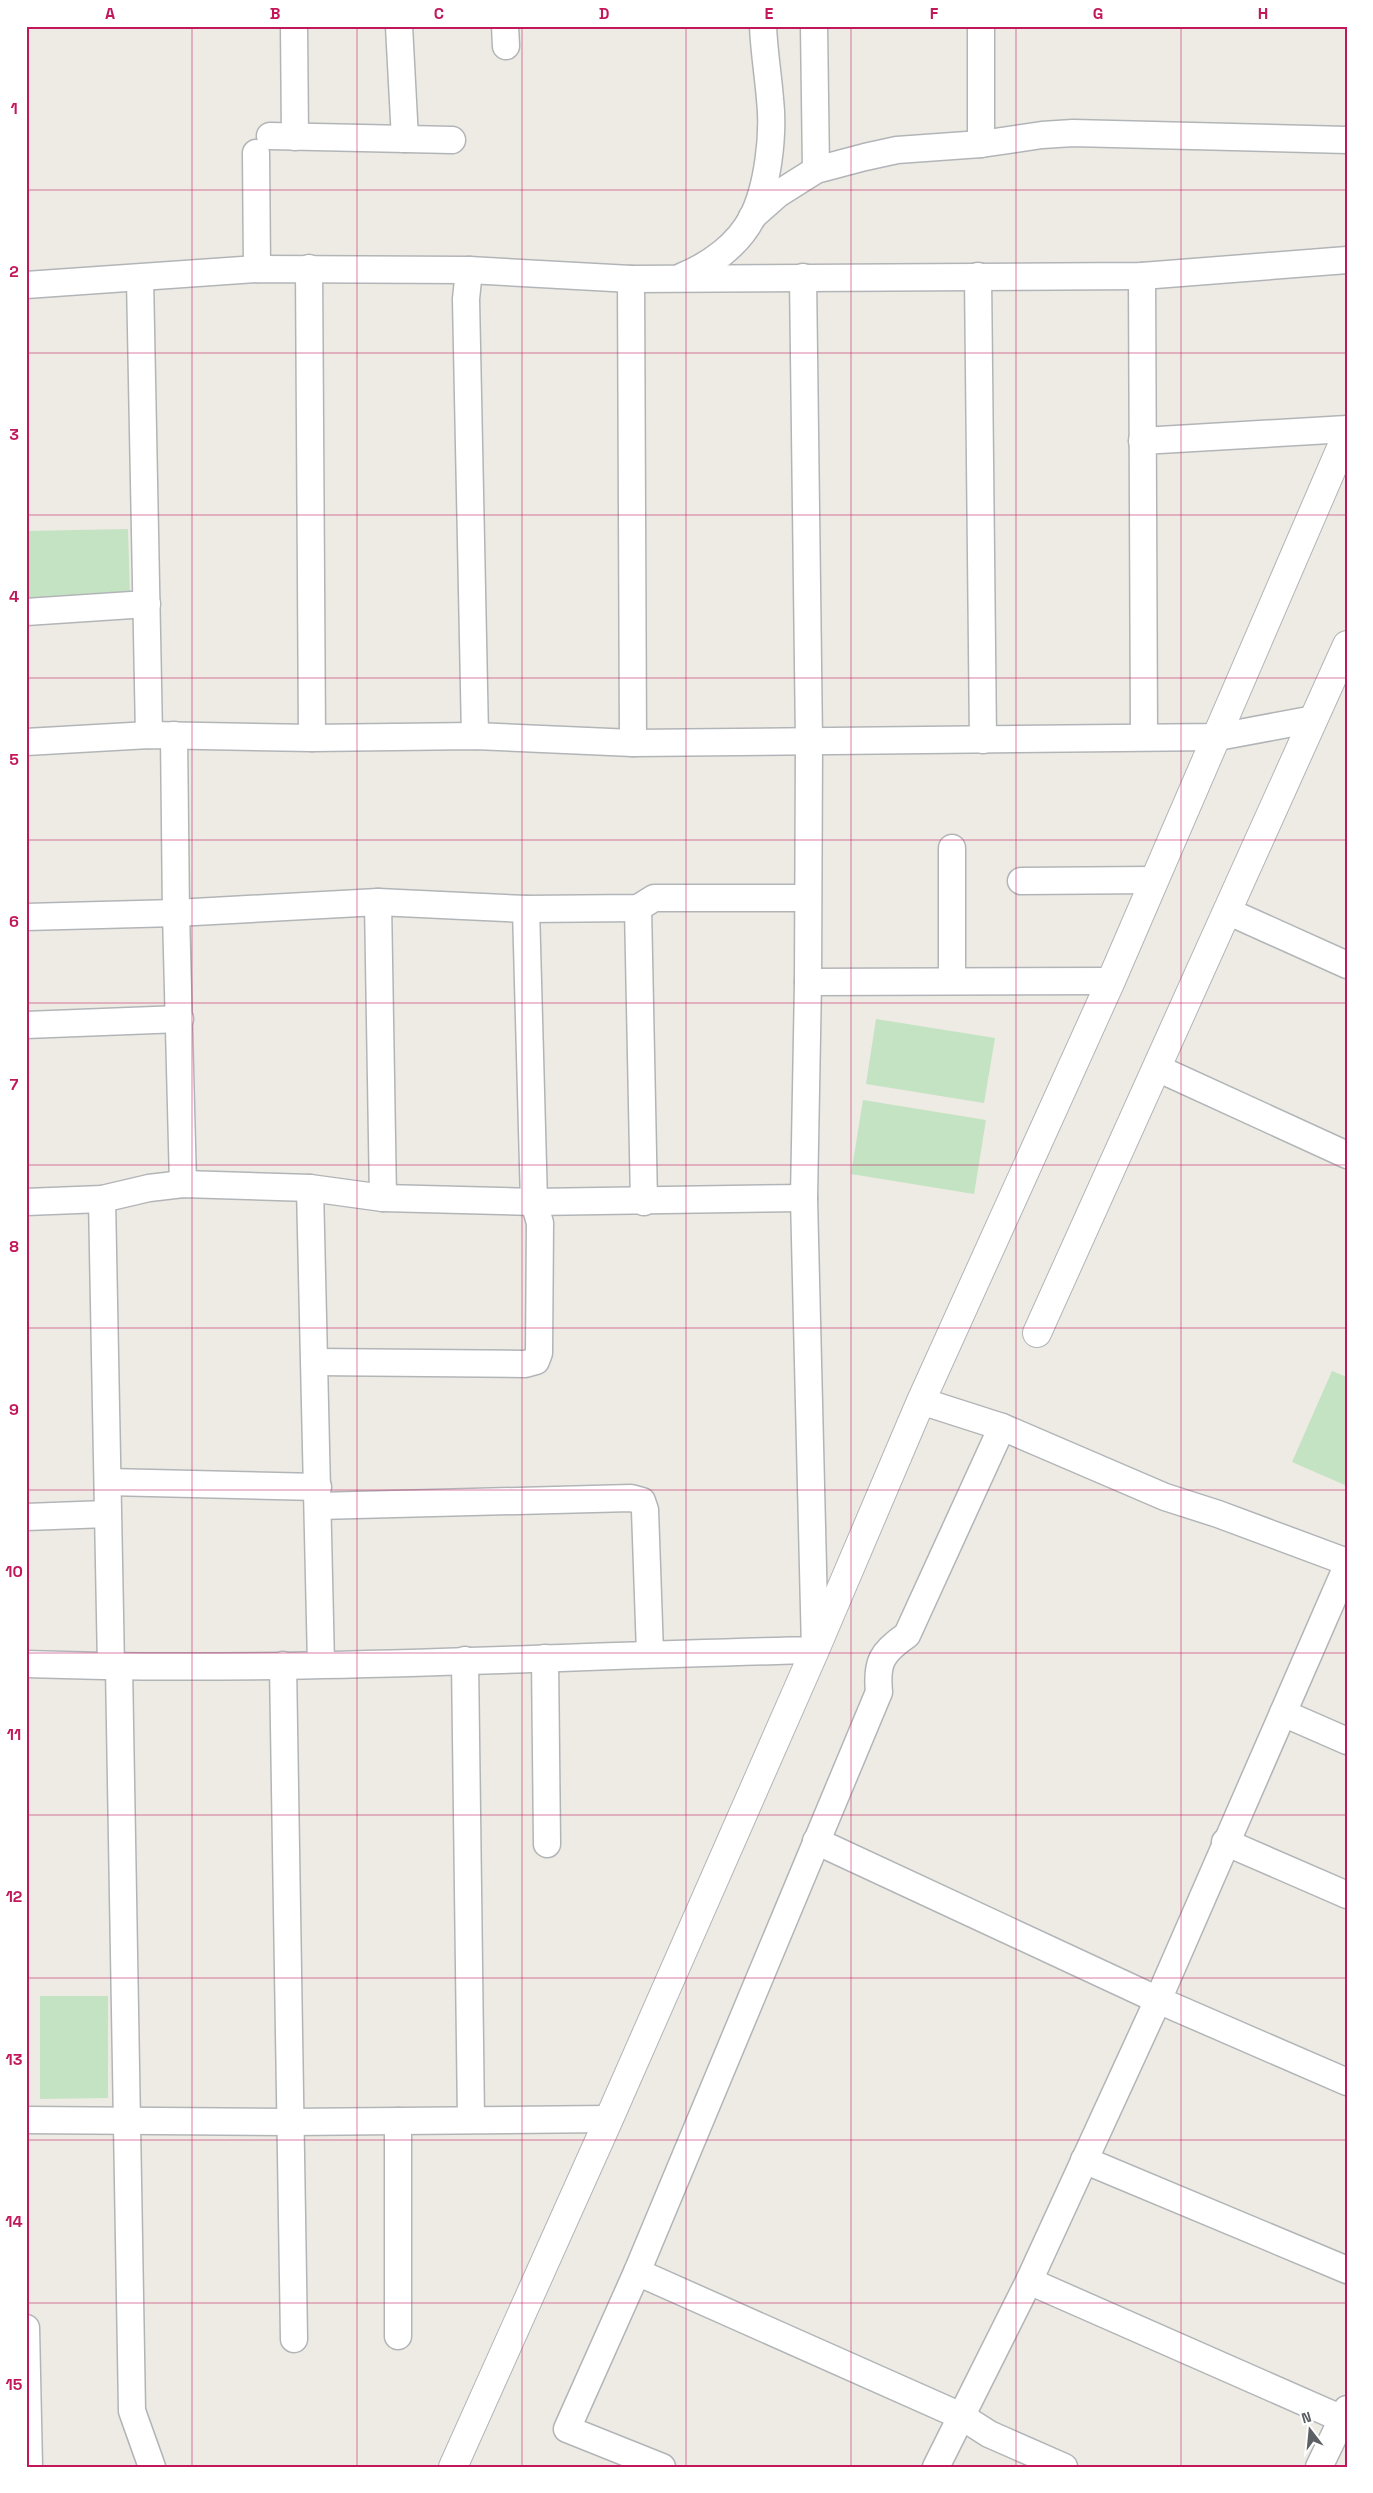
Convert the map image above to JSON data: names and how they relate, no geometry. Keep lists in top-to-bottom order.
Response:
{
  "north": "top",
  "grid": {
    "columns": [
      "A",
      "B",
      "C",
      "D",
      "E",
      "F",
      "G",
      "H"
    ],
    "rows": [
      "1",
      "2",
      "3",
      "4",
      "5",
      "6",
      "7",
      "8",
      "9",
      "10",
      "11",
      "12",
      "13",
      "14",
      "15"
    ]
  }
}
